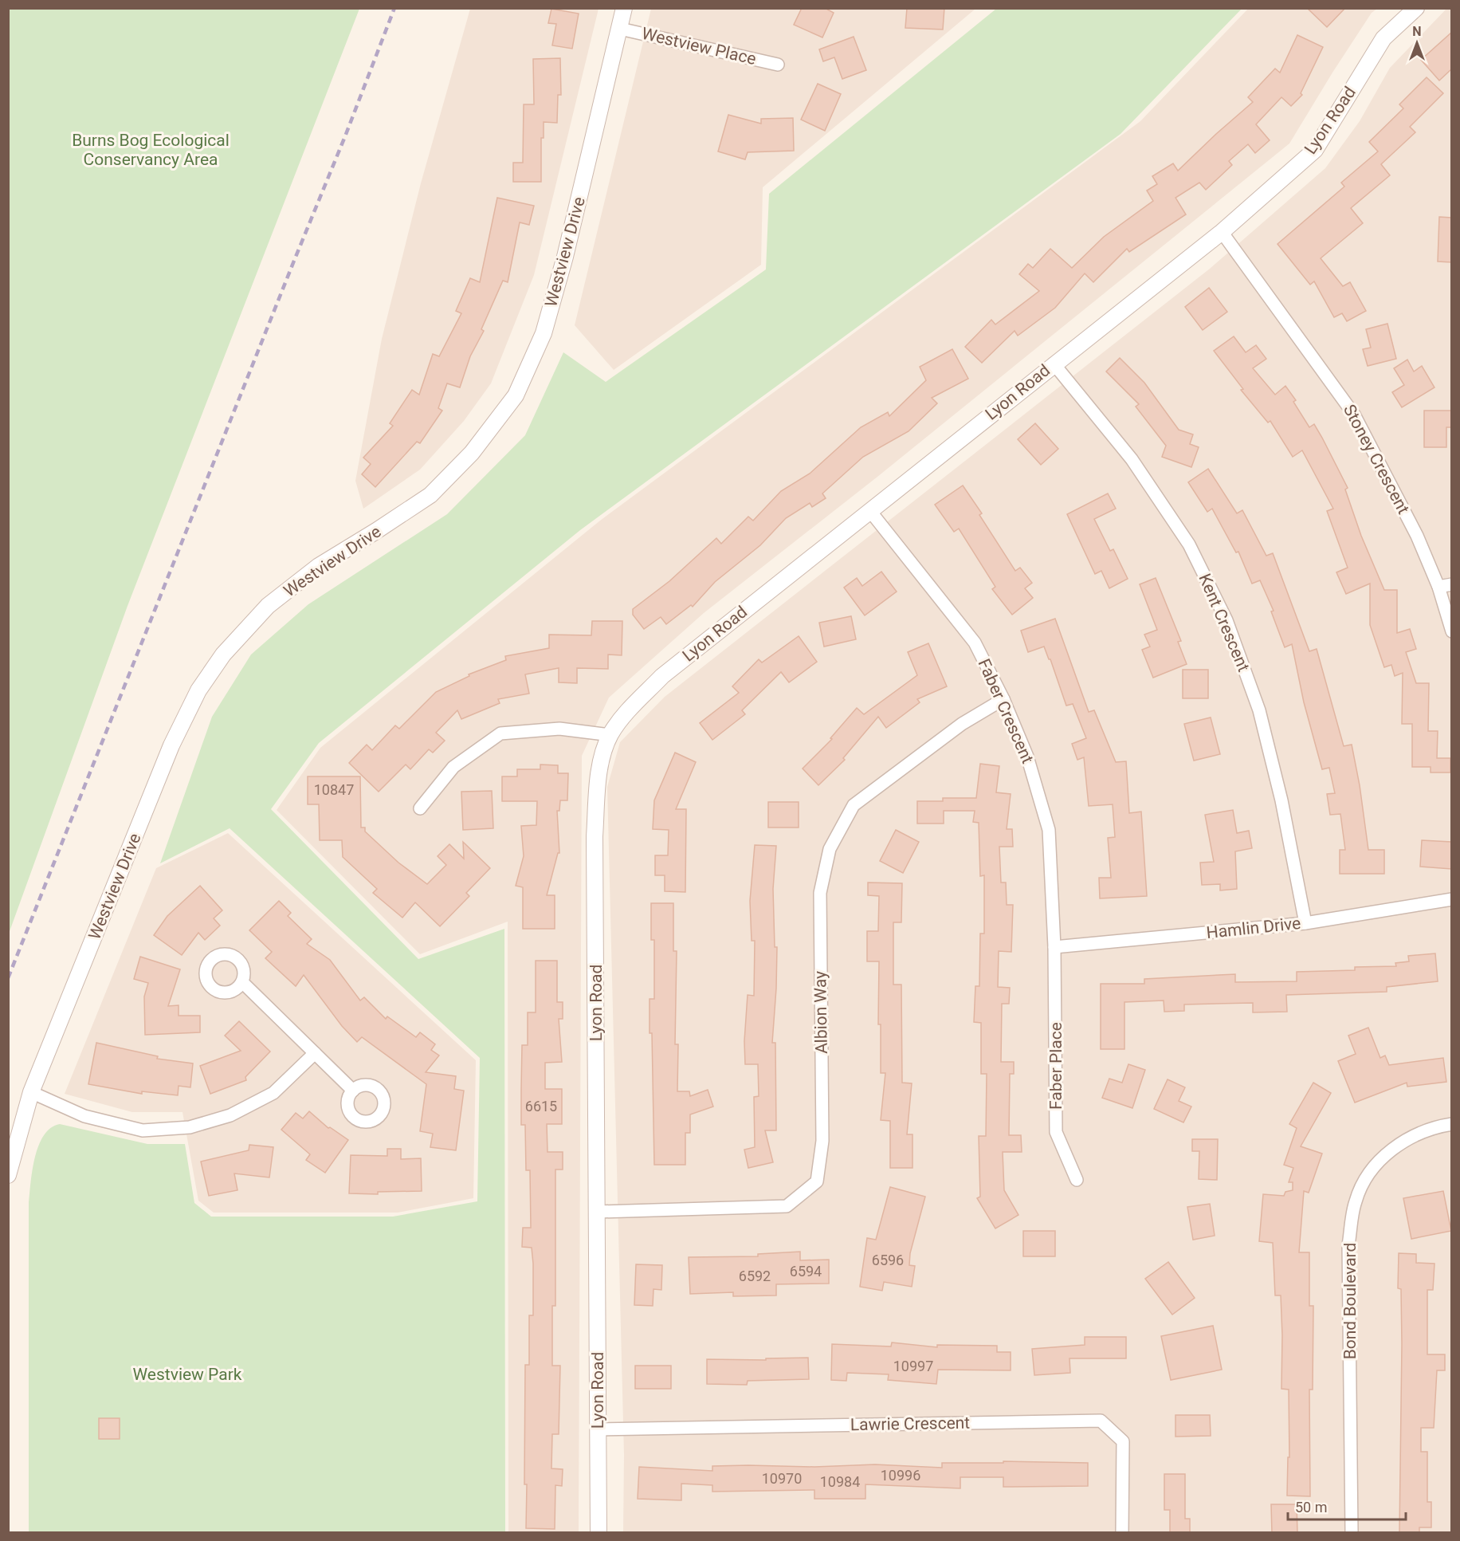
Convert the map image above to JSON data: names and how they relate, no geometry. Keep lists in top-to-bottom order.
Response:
{
  "streets": {
    "street": [
      "Westview Place",
      "Lyon Road",
      "Westview Drive",
      "Stoney Crescent",
      "Kent Crescent",
      "Faber Crescent",
      "Hamlin Drive",
      "Albion Way",
      "Faber Place",
      "Bond Boulevard",
      "Lawrie Crescent"
    ]
  },
  "crossings": [
    ["Westview Place", "Westview Drive"],
    ["Lyon Road", "Stoney Crescent"],
    ["Lyon Road", "Kent Crescent"],
    ["Lyon Road", "Faber Crescent"],
    ["Lyon Road", "Albion Way"],
    ["Lyon Road", "Lawrie Crescent"],
    ["Kent Crescent", "Hamlin Drive"],
    ["Faber Crescent", "Hamlin Drive"],
    ["Faber Crescent", "Albion Way"],
    ["Faber Crescent", "Faber Place"],
    ["Hamlin Drive", "Faber Place"]
  ],
  "parks": ["Burns Bog Ecological Conservancy Area", "Westview Park"],
  "house_numbers": [
    "10847",
    "6615",
    "6596",
    "6594",
    "6592",
    "10997",
    "10996",
    "10970",
    "10984"
  ],
  "scale_bar": "50 m",
  "north": "top"
}
